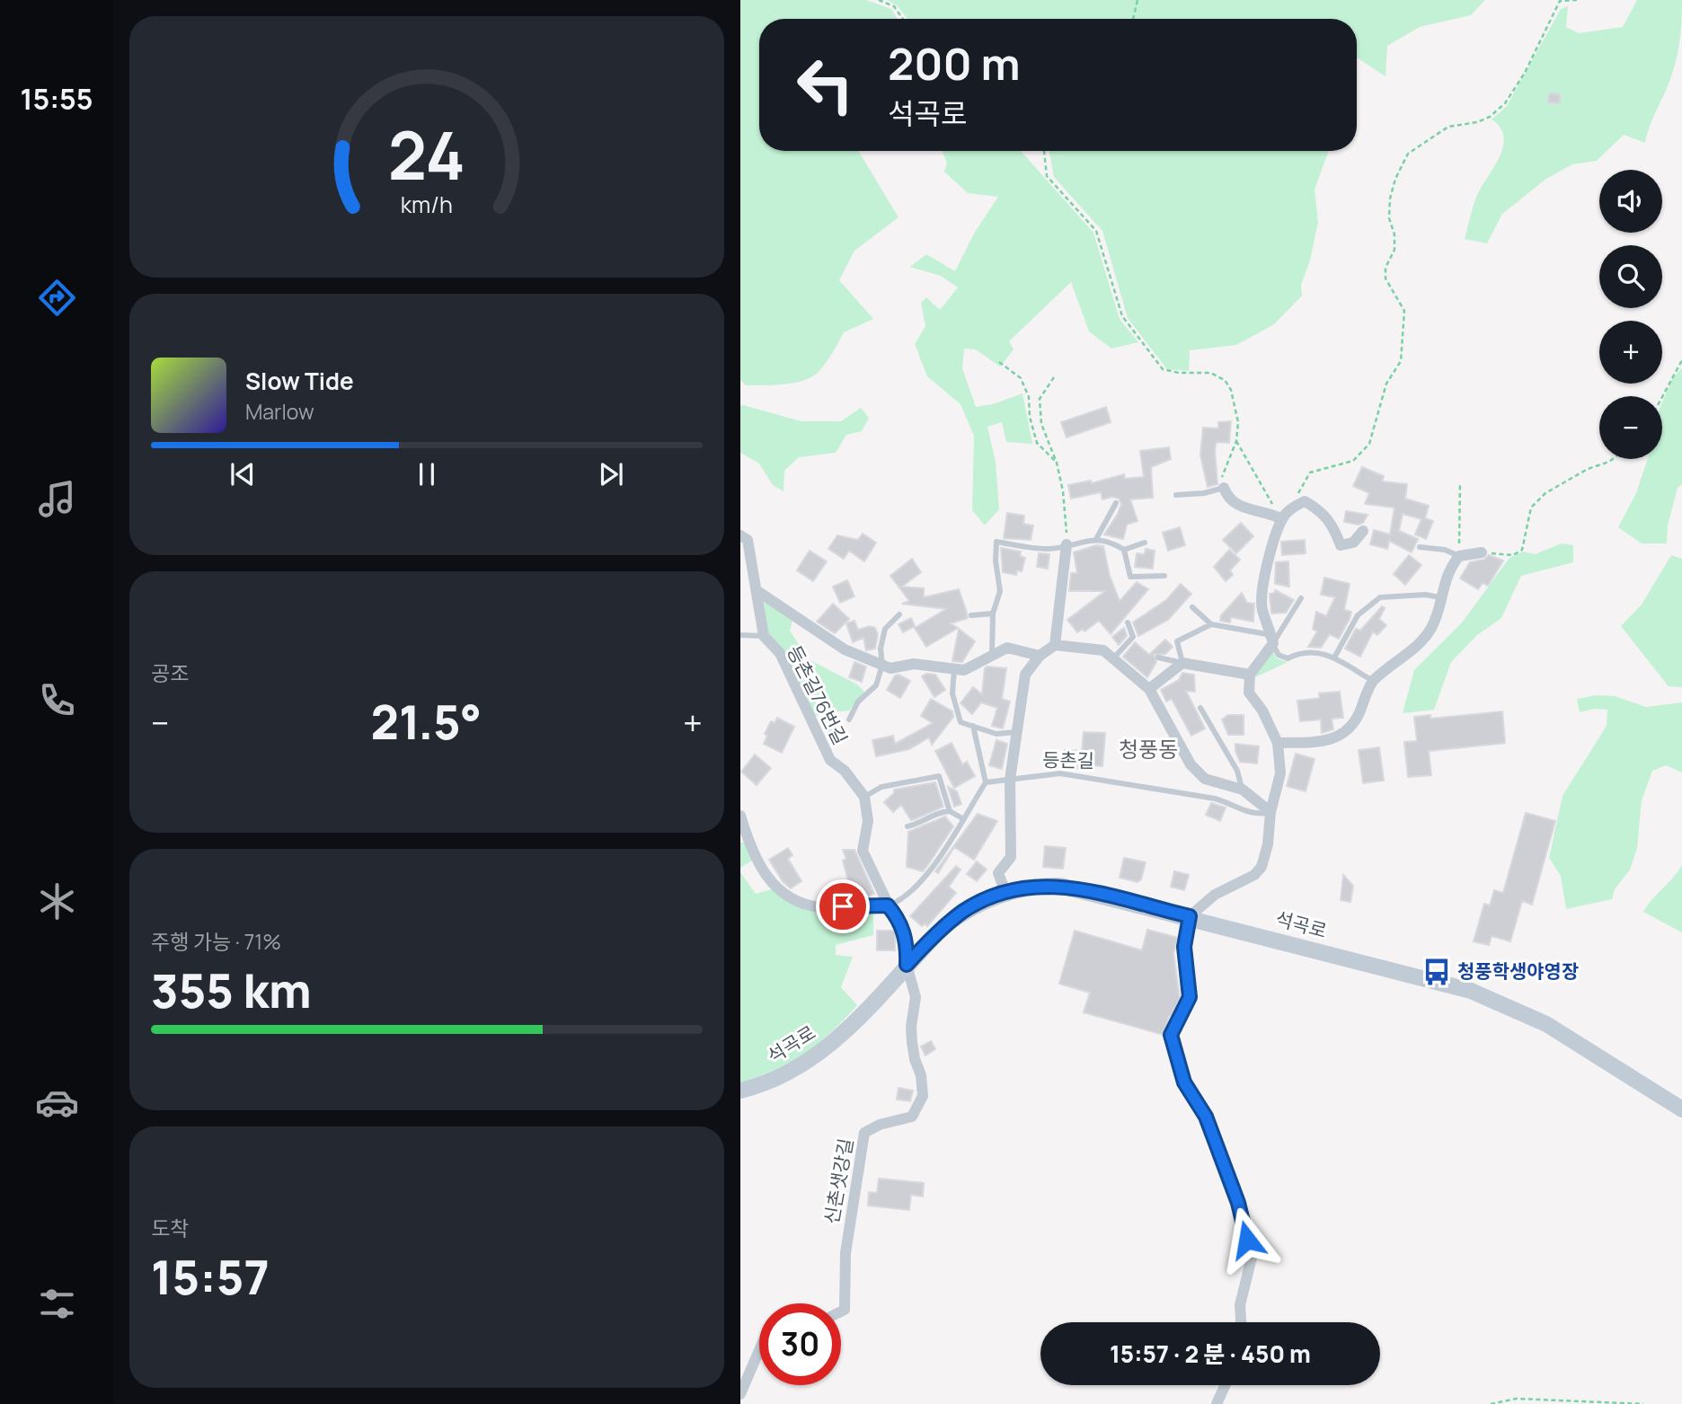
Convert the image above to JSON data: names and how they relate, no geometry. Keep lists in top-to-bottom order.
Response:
{
  "streets": {
    "street": ["등촌길76번길", "석곡로", "신촌샛강길"],
    "lane": ["등촌길"]
  },
  "crossings": [
    ["석곡로", "신촌샛강길"]
  ],
  "districts": ["청풍동"],
  "places": {
    "bus stop": ["청풍학생야영장"]
  },
  "page": {
    "tabs": "15:55",
    "turn": ["200 m", "석곡로"],
    "map_buttons": ["+", "−"],
    "song": ["Slow Tide", "Marlow"],
    "tile": [
      "공조",
      ["주행 가능 · 71%", "355 km"],
      ["도착", "15:57"]
    ],
    "heat": ["−", "21.5°", "+"],
    "limit": "30",
    "trip": "15:57 · 2 분 · 450 m",
    "gauge": ["24", "km/h"]
  }
}
